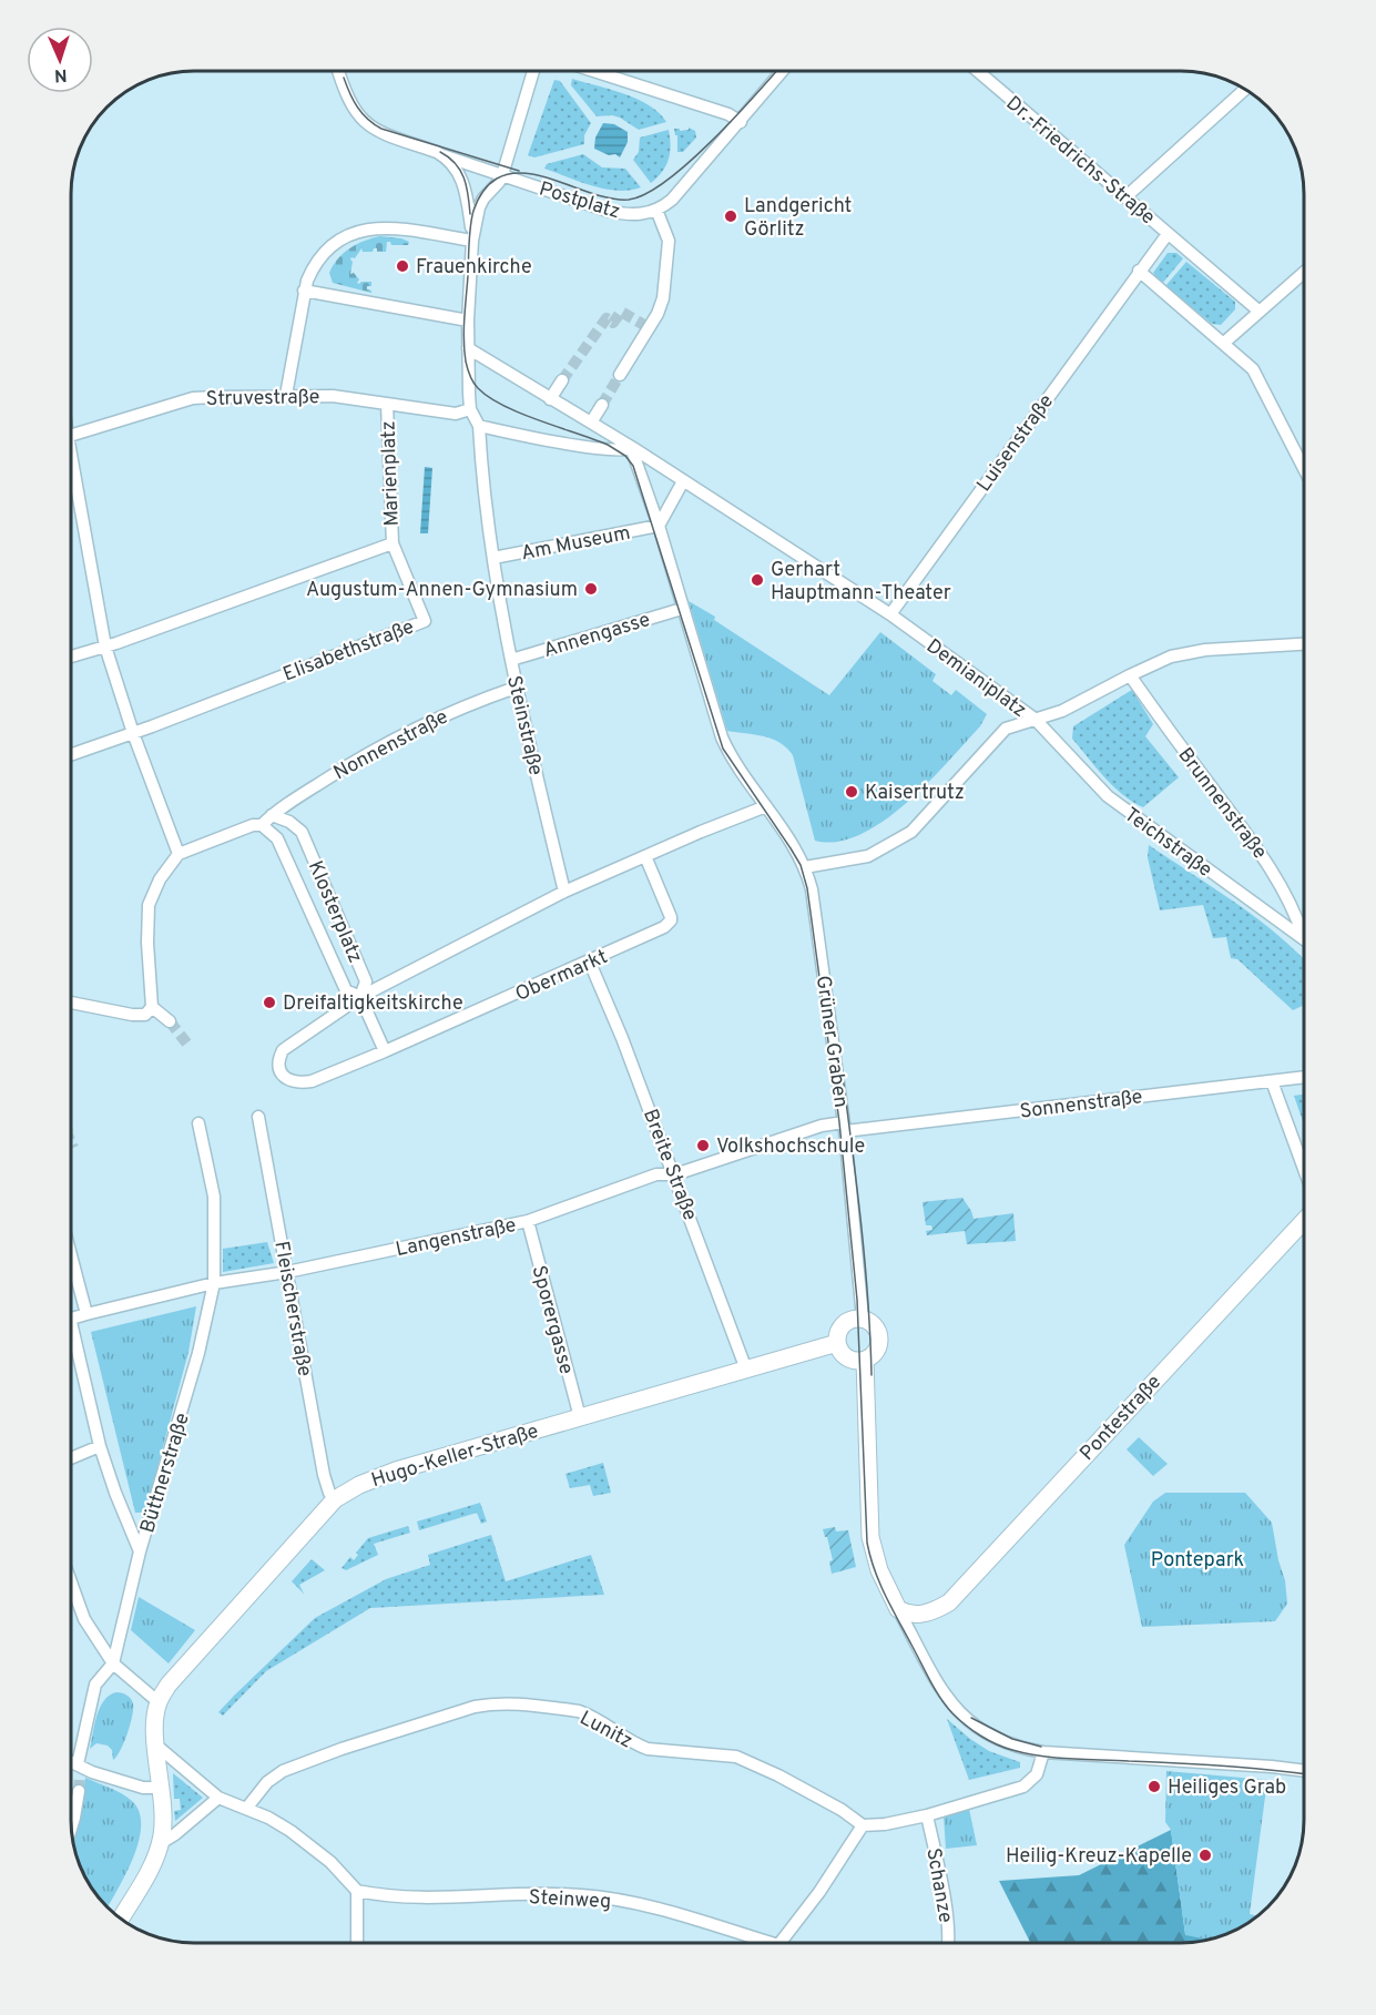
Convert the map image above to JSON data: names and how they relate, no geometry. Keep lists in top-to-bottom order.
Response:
{
  "streets": {
    "street": [
      "Dr.-Friedrichs-Straße",
      "Postplatz",
      "Struvestraße",
      "Luisenstraße",
      "Marienplatz",
      "Am Museum",
      "Annengasse",
      "Elisabethstraße",
      "Demianiplatz",
      "Steinstraße",
      "Nonnenstraße",
      "Brunnenstraße",
      "Teichstraße",
      "Klosterplatz",
      "Obermarkt",
      "Grüner Graben",
      "Sonnenstraße",
      "Breite Straße",
      "Langenstraße",
      "Fleischerstraße",
      "Sporergasse",
      "Pontestraße",
      "Hugo-Keller-Straße",
      "Büttnerstraße",
      "Lunitz",
      "Schanze",
      "Steinweg"
    ]
  },
  "crossings": [
    ["Dr.-Friedrichs-Straße", "Luisenstraße"],
    ["Struvestraße", "Marienplatz"],
    ["Luisenstraße", "Demianiplatz"],
    ["Marienplatz", "Elisabethstraße"],
    ["Am Museum", "Steinstraße"],
    ["Annengasse", "Steinstraße"],
    ["Annengasse", "Grüner Graben"],
    ["Demianiplatz", "Teichstraße"],
    ["Demianiplatz", "Grüner Graben"],
    ["Steinstraße", "Nonnenstraße"],
    ["Steinstraße", "Obermarkt"],
    ["Nonnenstraße", "Klosterplatz"],
    ["Brunnenstraße", "Teichstraße"],
    ["Klosterplatz", "Obermarkt"],
    ["Obermarkt", "Grüner Graben"],
    ["Obermarkt", "Breite Straße"],
    ["Grüner Graben", "Sonnenstraße"],
    ["Grüner Graben", "Langenstraße"],
    ["Grüner Graben", "Hugo-Keller-Straße"],
    ["Sonnenstraße", "Langenstraße"],
    ["Breite Straße", "Langenstraße"],
    ["Breite Straße", "Hugo-Keller-Straße"],
    ["Langenstraße", "Fleischerstraße"],
    ["Langenstraße", "Sporergasse"],
    ["Langenstraße", "Büttnerstraße"],
    ["Fleischerstraße", "Hugo-Keller-Straße"],
    ["Sporergasse", "Hugo-Keller-Straße"]
  ],
  "parks": ["Pontepark"],
  "places": [
    "Landgericht Görlitz",
    "Frauenkirche",
    "Gerhart Hauptmann-Theater",
    "Augustum-Annen-Gymnasium",
    "Kaisertrutz",
    "Dreifaltigkeitskirche",
    "Volkshochschule",
    "Heiliges Grab",
    "Heilig-Kreuz-Kapelle"
  ],
  "north": "bottom"
}
